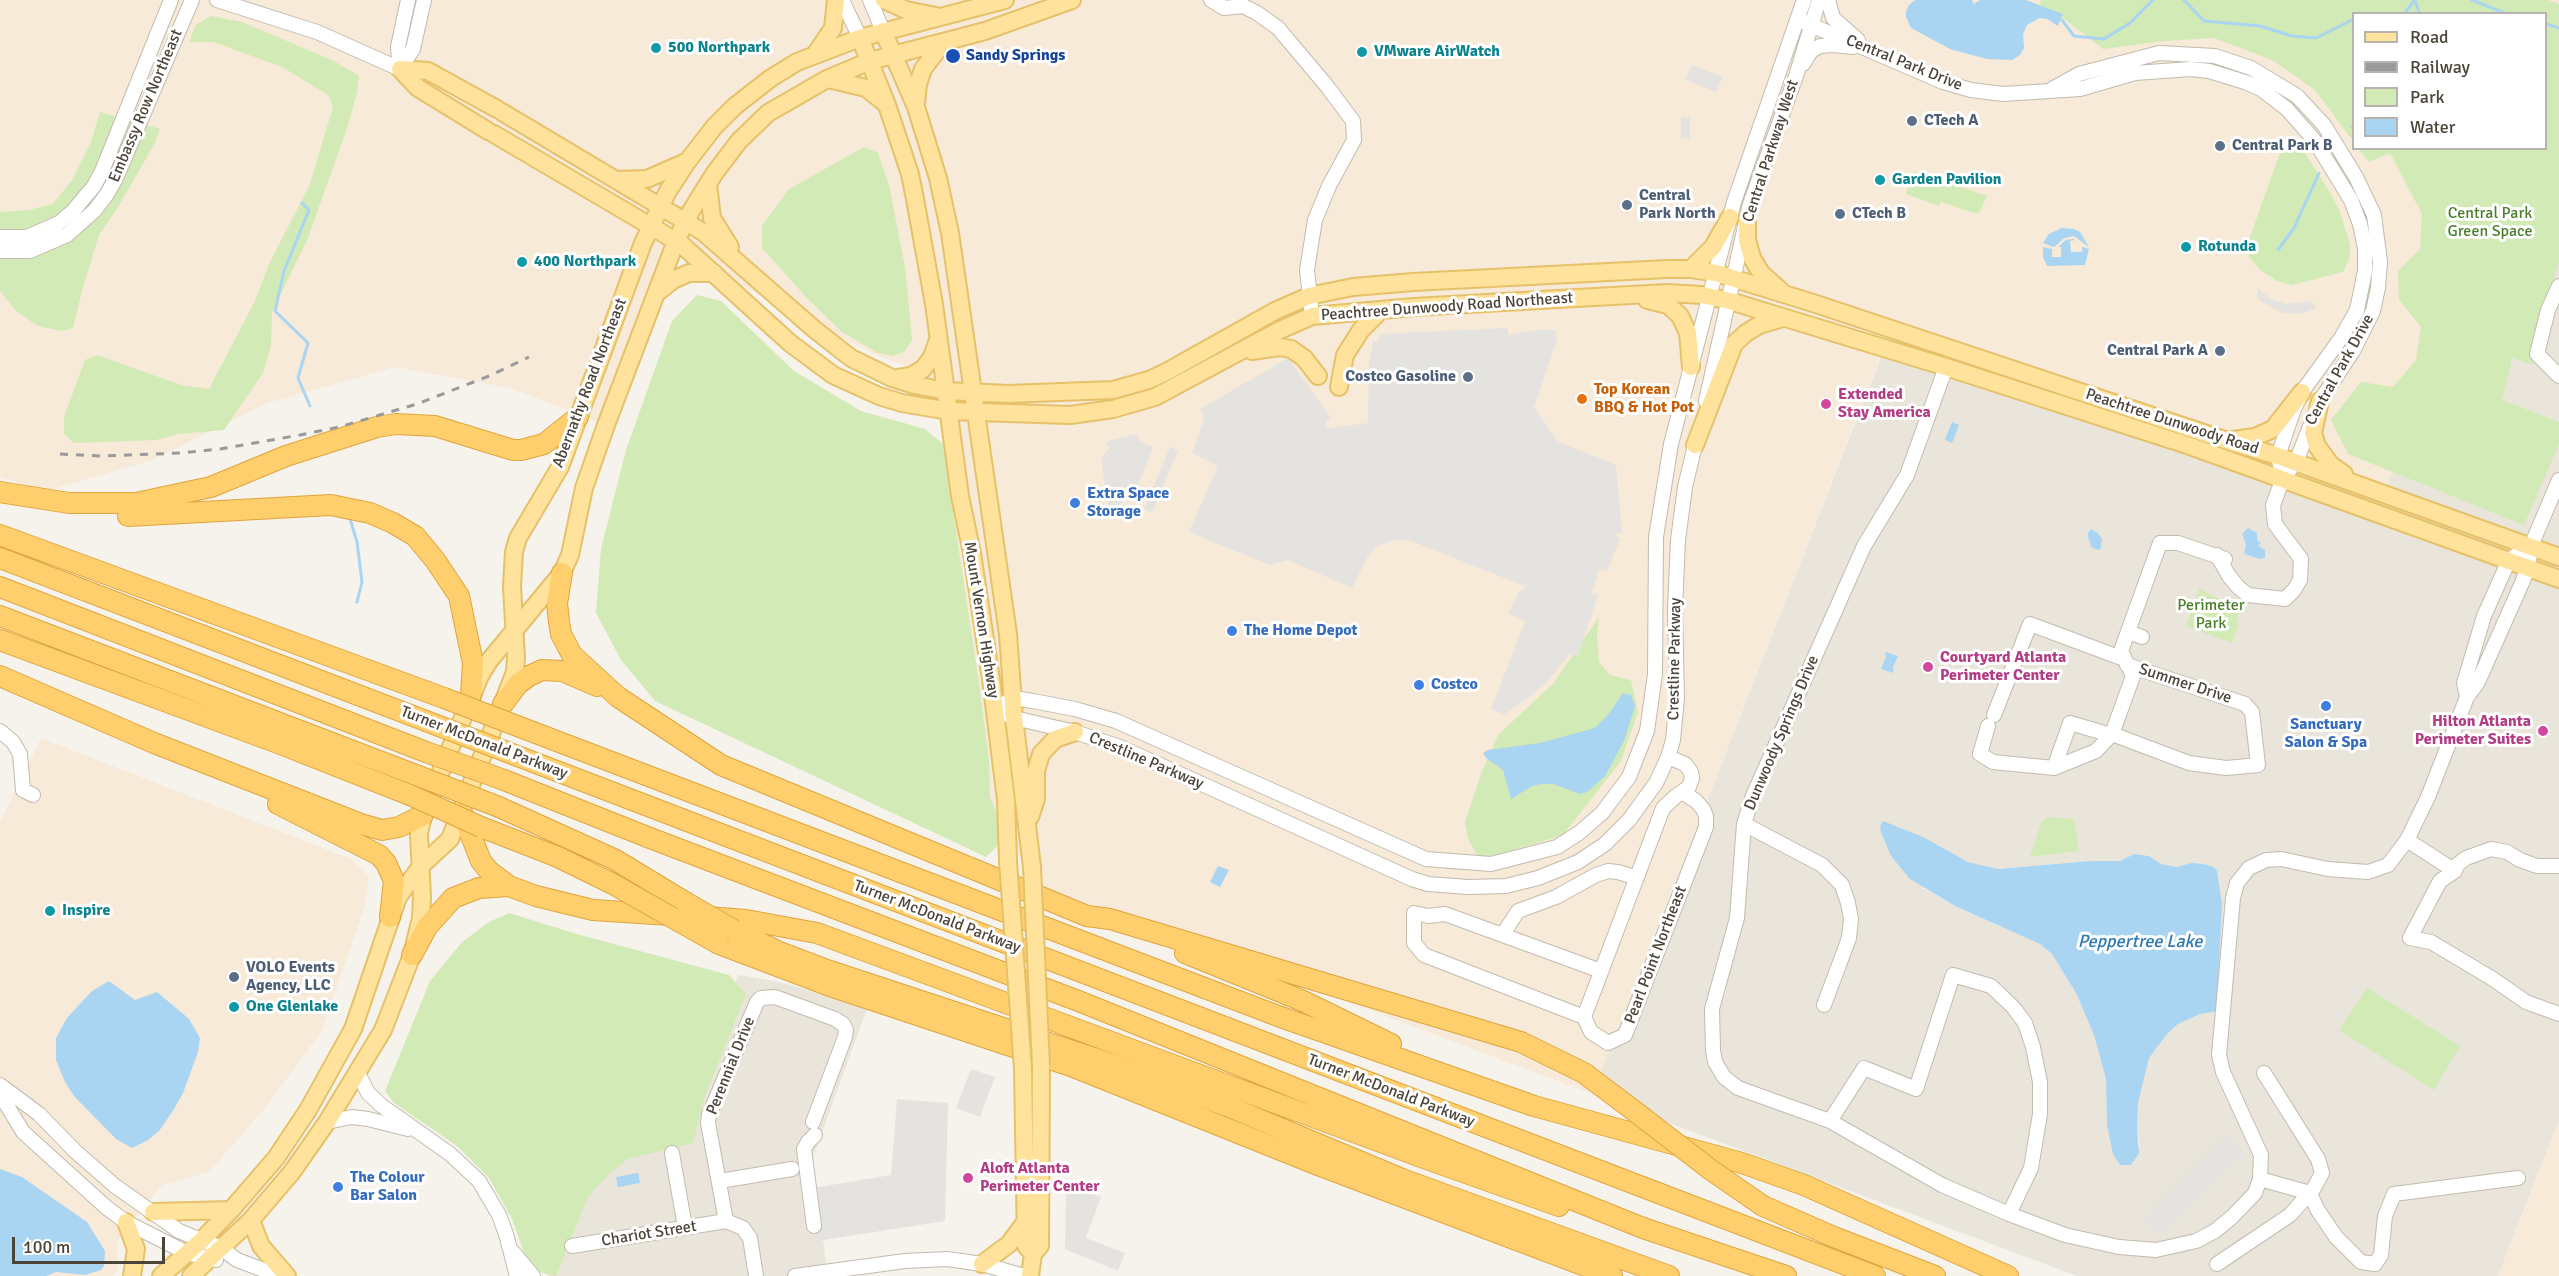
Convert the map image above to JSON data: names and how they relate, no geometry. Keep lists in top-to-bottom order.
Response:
{
  "streets": {
    "highway": ["Turner McDonald Parkway"],
    "main road": [
      "Peachtree Dunwoody Road Northeast",
      "Abernathy Road Northeast",
      "Peachtree Dunwoody Road",
      "Mount Vernon Highway"
    ],
    "street": [
      "Central Park Drive",
      "Embassy Row Northeast",
      "Central Parkway West",
      "Crestline Parkway",
      "Summer Drive",
      "Dunwoody Springs Drive",
      "Pearl Point Northeast",
      "Perennial Drive",
      "Chariot Street"
    ]
  },
  "crossings": [
    ["Central Park Drive", "Central Parkway West"],
    ["Central Park Drive", "Peachtree Dunwoody Road"],
    ["Central Park Drive", "Summer Drive"],
    ["Central Parkway West", "Peachtree Dunwoody Road Northeast"],
    ["Central Parkway West", "Crestline Parkway"],
    ["Peachtree Dunwoody Road Northeast", "Abernathy Road Northeast"],
    ["Peachtree Dunwoody Road Northeast", "Peachtree Dunwoody Road"],
    ["Peachtree Dunwoody Road Northeast", "Mount Vernon Highway"],
    ["Peachtree Dunwoody Road Northeast", "Crestline Parkway"],
    ["Abernathy Road Northeast", "Mount Vernon Highway"],
    ["Peachtree Dunwoody Road", "Summer Drive"],
    ["Peachtree Dunwoody Road", "Dunwoody Springs Drive"],
    ["Mount Vernon Highway", "Crestline Parkway"],
    ["Perennial Drive", "Chariot Street"]
  ],
  "water": ["Peppertree Lake"],
  "parks": ["Central Park Green Space", "Perimeter Park"],
  "places": [
    "500 Northpark",
    "VMware AirWatch",
    "Sandy Springs",
    "CTech A",
    "Central Park B",
    "Garden Pavilion",
    "Central Park North",
    "CTech B",
    "Rotunda",
    "400 Northpark",
    "Central Park A",
    "Costco Gasoline",
    "Top Korean BBQ & Hot Pot",
    "Extended Stay America",
    "Extra Space Storage",
    "The Home Depot",
    "Courtyard Atlanta Perimeter Center",
    "Costco",
    "Sanctuary Salon & Spa",
    "Hilton Atlanta Perimeter Suites",
    "Inspire",
    "VOLO Events Agency, LLC",
    "One Glenlake",
    "Aloft Atlanta Perimeter Center",
    "The Colour Bar Salon"
  ],
  "legend": [
    "Road",
    "Railway",
    "Park",
    "Water"
  ],
  "scale_bar": "100 m"
}
